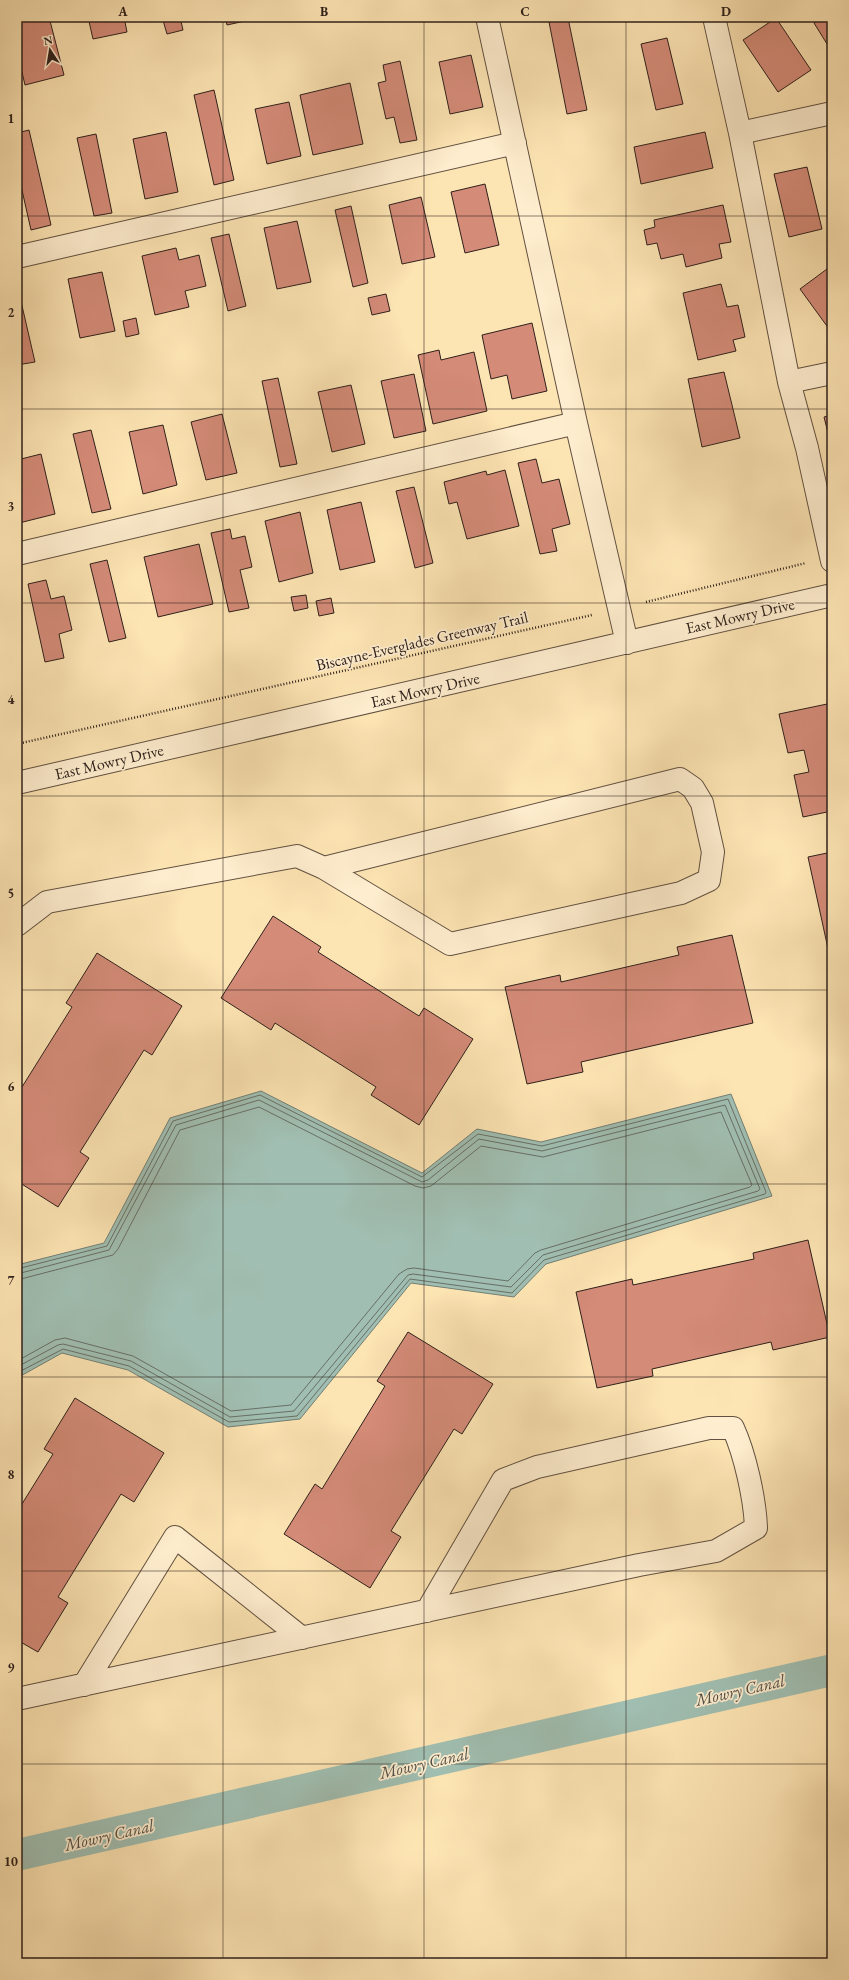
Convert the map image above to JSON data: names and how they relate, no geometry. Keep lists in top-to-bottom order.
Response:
{
  "streets": {
    "street": ["East Mowry Drive"],
    "path": ["Biscayne-Everglades Greenway Trail"]
  },
  "water": ["Mowry Canal"],
  "north": "top",
  "grid": {
    "columns": [
      "A",
      "B",
      "C",
      "D"
    ],
    "rows": [
      "1",
      "2",
      "3",
      "4",
      "5",
      "6",
      "7",
      "8",
      "9",
      "10"
    ]
  }
}
